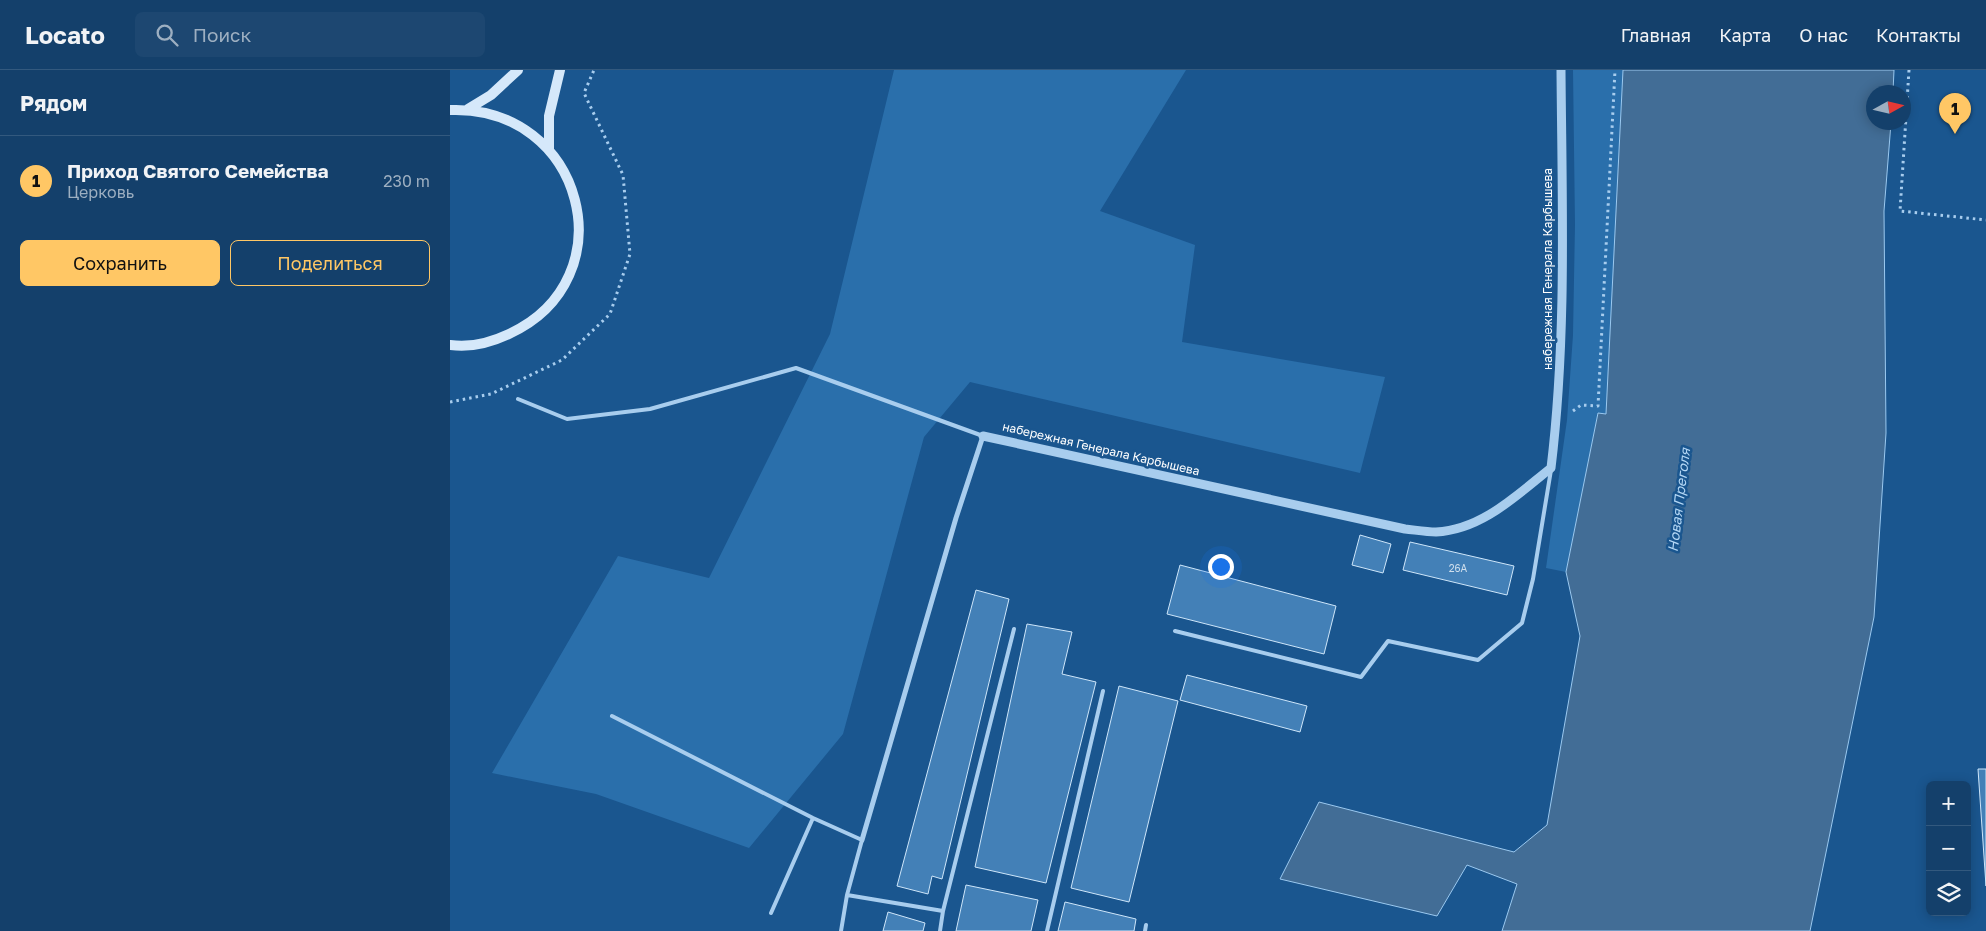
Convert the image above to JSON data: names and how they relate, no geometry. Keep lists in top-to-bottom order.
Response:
{
  "streets": {
    "street": ["набережная Генерала Карбышева"]
  },
  "water": ["Новая Преголя"],
  "house_numbers": ["26А"],
  "north": "right",
  "page": {
    "header": "Locato",
    "search": "Поиск",
    "nav": [
      "Главная",
      "Карта",
      "О нас",
      "Контакты"
    ],
    "heading": "Рядом",
    "pins": "1",
    "list": [
      {
        "mark": "1",
        "name": "Приход Святого Семейства",
        "note": "Церковь",
        "value": "230 m"
      }
    ],
    "buttons": ["Сохранить", "Поделиться"],
    "map_buttons": ["+", "−"]
  }
}
